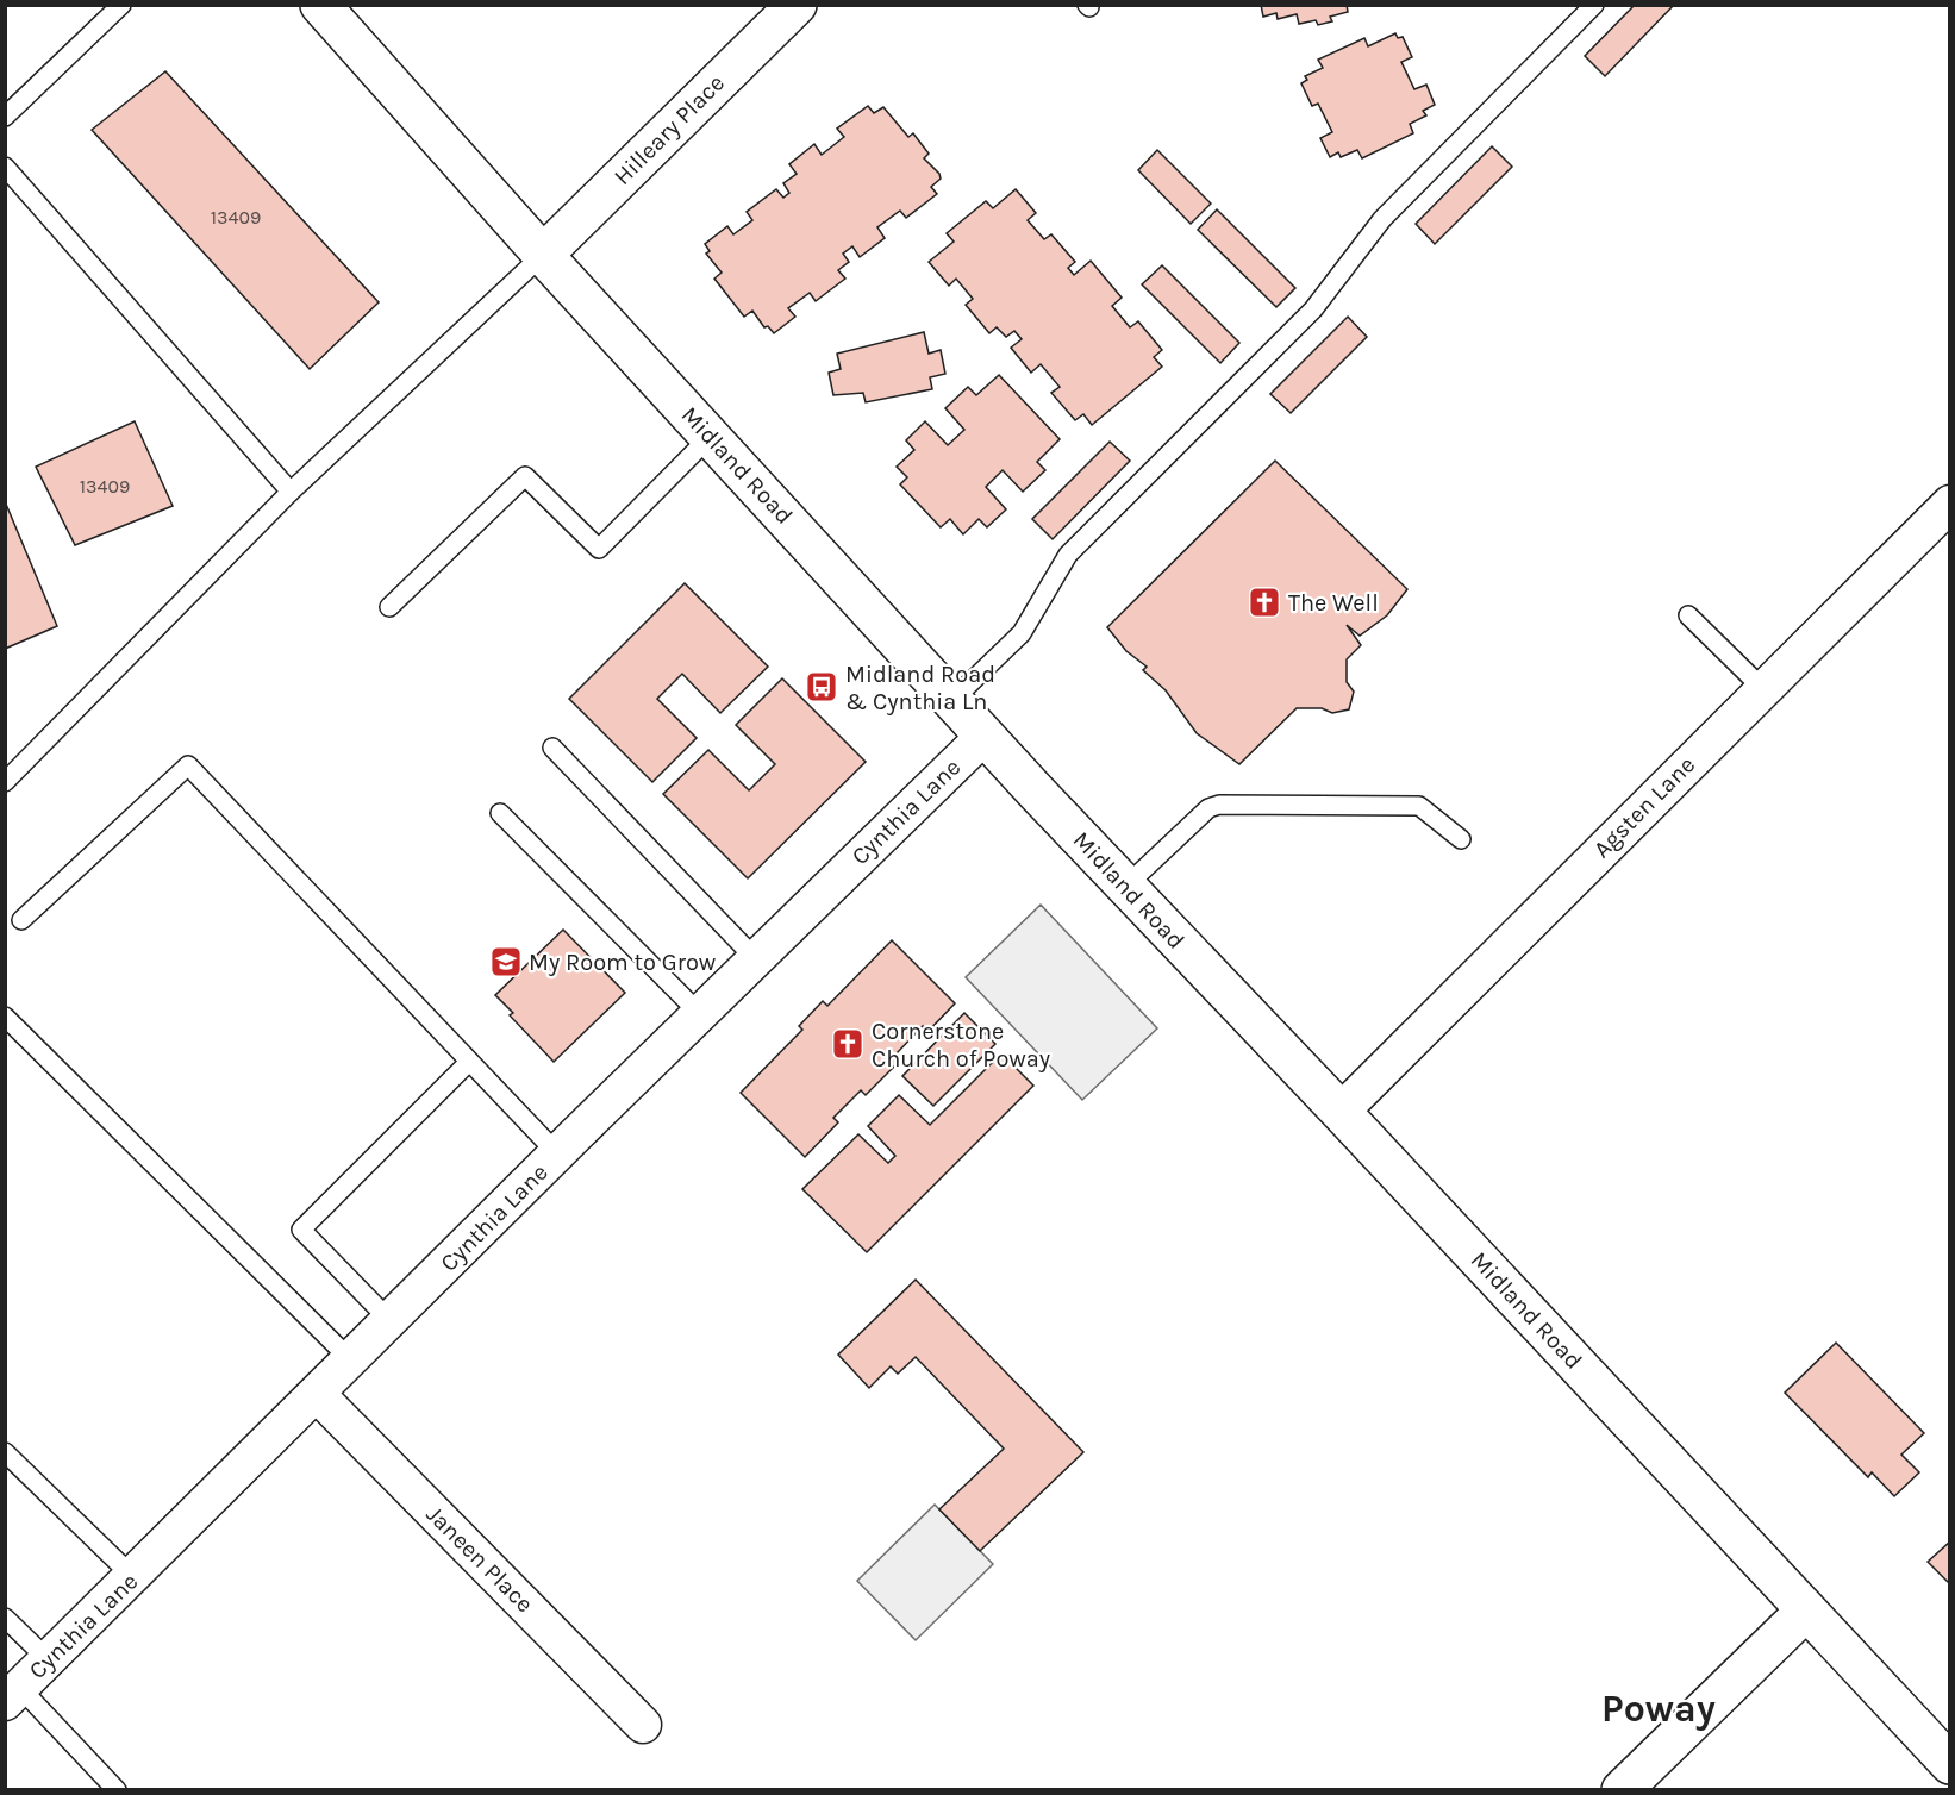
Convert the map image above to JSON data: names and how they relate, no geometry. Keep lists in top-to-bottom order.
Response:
{
  "streets": {
    "main road": ["Hilleary Place", "Midland Road"],
    "street": ["Agsten Lane", "Cynthia Lane", "Janeen Place"]
  },
  "crossings": [
    ["Hilleary Place", "Midland Road"],
    ["Midland Road", "Agsten Lane"],
    ["Midland Road", "Cynthia Lane"],
    ["Cynthia Lane", "Janeen Place"]
  ],
  "districts": ["Poway"],
  "places": {
    "church": ["The Well", "Cornerstone Church of Poway"],
    "bus stop": ["Midland Road & Cynthia Ln"],
    "school or university": ["My Room to Grow"]
  },
  "house_numbers": ["13409", "13409"]
}
